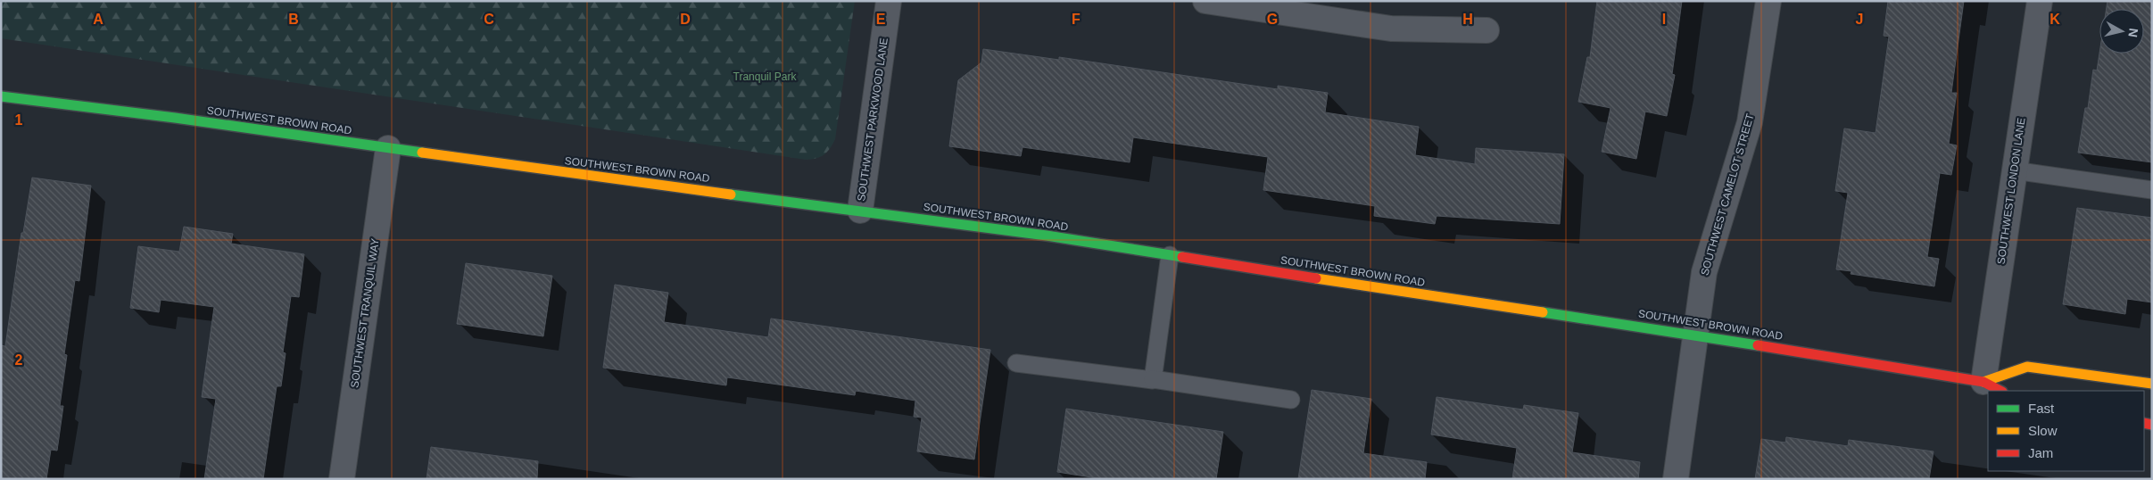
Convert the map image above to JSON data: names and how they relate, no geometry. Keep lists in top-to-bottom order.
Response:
{
  "streets": {
    "street": [
      "SOUTHWEST PARKWOOD LANE",
      "SOUTHWEST BROWN ROAD",
      "SOUTHWEST LONDON LANE",
      "SOUTHWEST CAMELOT STREET",
      "SOUTHWEST TRANQUIL WAY"
    ]
  },
  "crossings": [
    ["SOUTHWEST PARKWOOD LANE", "SOUTHWEST BROWN ROAD"],
    ["SOUTHWEST BROWN ROAD", "SOUTHWEST LONDON LANE"],
    ["SOUTHWEST BROWN ROAD", "SOUTHWEST CAMELOT STREET"],
    ["SOUTHWEST BROWN ROAD", "SOUTHWEST TRANQUIL WAY"]
  ],
  "parks": ["Tranquil Park"],
  "legend": ["Fast", "Slow", "Jam"],
  "north": "right",
  "grid": {
    "columns": [
      "A",
      "B",
      "C",
      "D",
      "E",
      "F",
      "G",
      "H",
      "I",
      "J",
      "K"
    ],
    "rows": ["1", "2"]
  }
}
